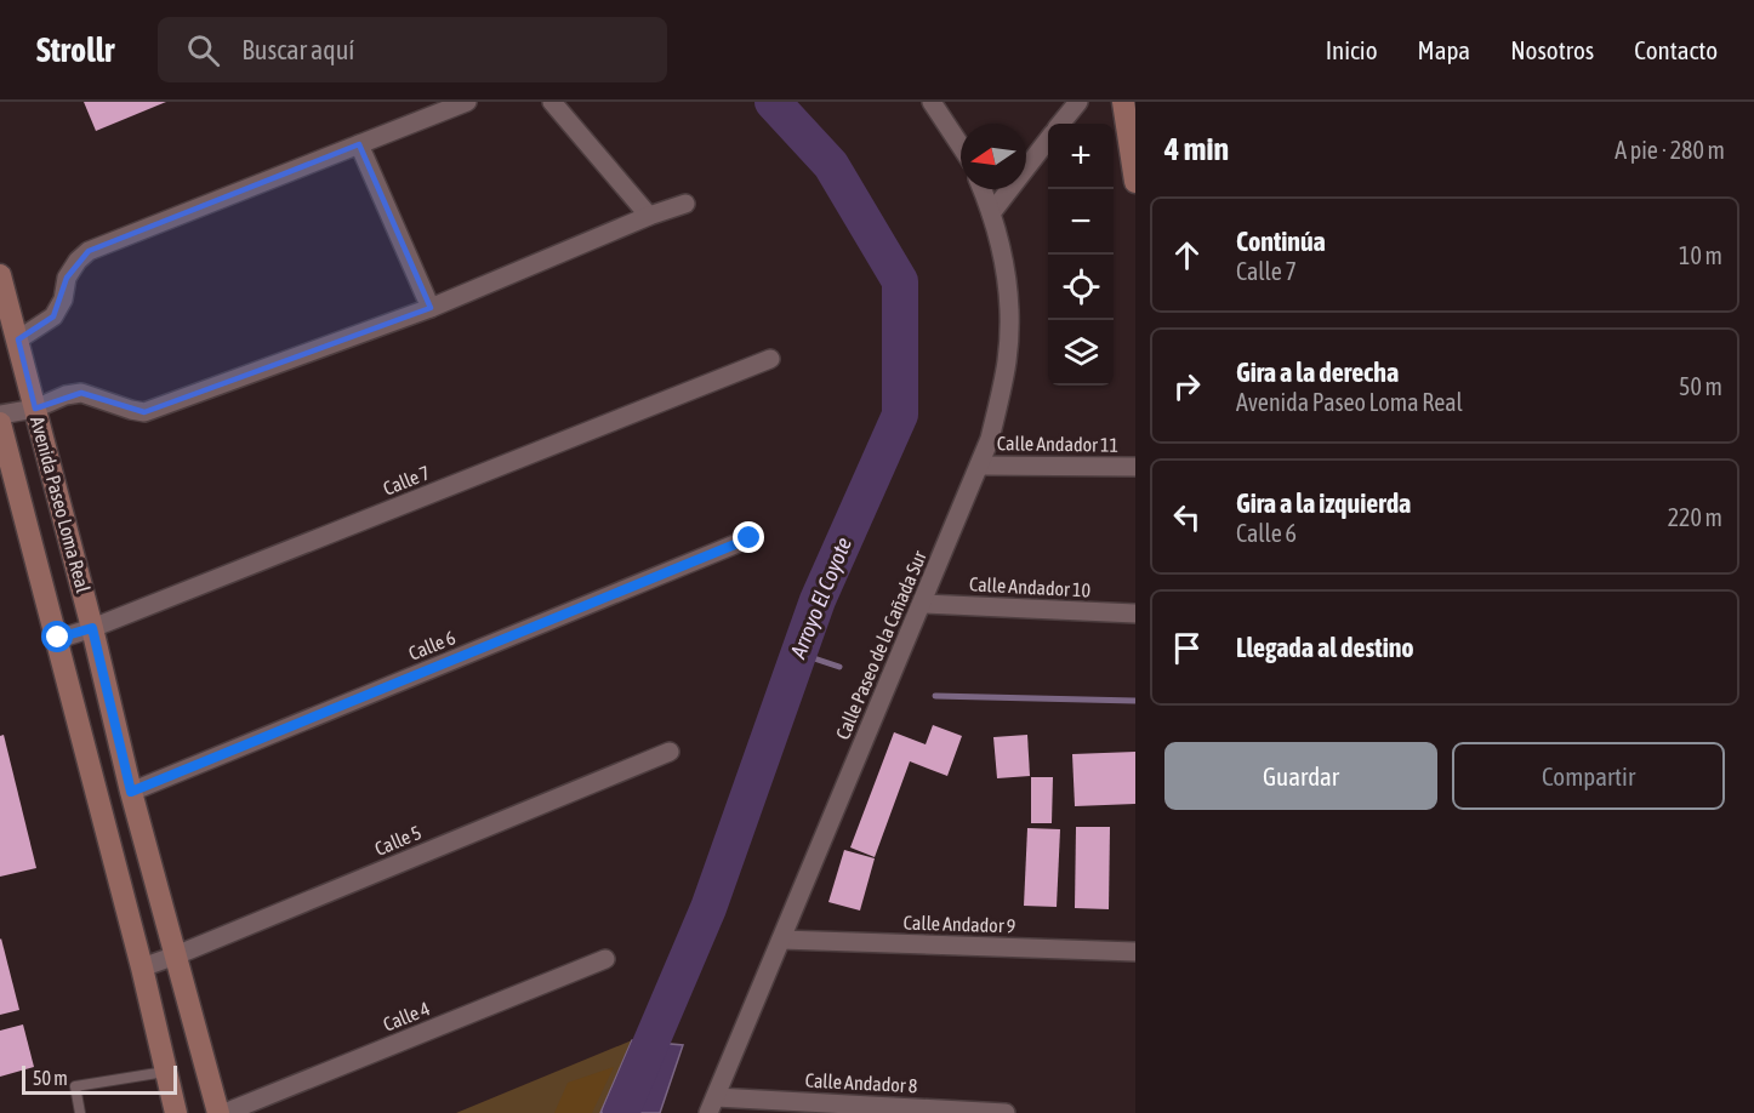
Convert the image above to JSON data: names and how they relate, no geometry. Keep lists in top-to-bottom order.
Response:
{
  "streets": {
    "street": [
      "Calle Andador 11",
      "Calle 7",
      "Avenida Paseo Loma Real",
      "Calle Andador 10",
      "Calle 6",
      "Calle Paseo de la Cañada Sur",
      "Calle 5",
      "Calle Andador 9",
      "Calle 4",
      "Calle Andador 8"
    ]
  },
  "crossings": [
    ["Calle Andador 11", "Calle Paseo de la Cañada Sur"],
    ["Calle 7", "Avenida Paseo Loma Real"],
    ["Avenida Paseo Loma Real", "Calle 6"],
    ["Avenida Paseo Loma Real", "Calle 5"],
    ["Calle Andador 10", "Calle Paseo de la Cañada Sur"],
    ["Calle Paseo de la Cañada Sur", "Calle Andador 9"],
    ["Calle Paseo de la Cañada Sur", "Calle Andador 8"]
  ],
  "water": ["Arroyo El Coyote"],
  "scale_bar": "50 m",
  "north": "left",
  "page": {
    "header": "Strollr",
    "search": "Buscar aquí",
    "nav": [
      "Inicio",
      "Mapa",
      "Nosotros",
      "Contacto"
    ],
    "heading": ["4 min", "A pie · 280 m"],
    "map_buttons": ["+", "−"],
    "list": [
      ["Continúa", "Calle 7", "10 m"],
      ["Gira a la derecha", "Avenida Paseo Loma Real", "50 m"],
      ["Gira a la izquierda", "Calle 6", "220 m"],
      "Llegada al destino"
    ],
    "buttons": ["Guardar", "Compartir"],
    "scale": "50 m"
  }
}
